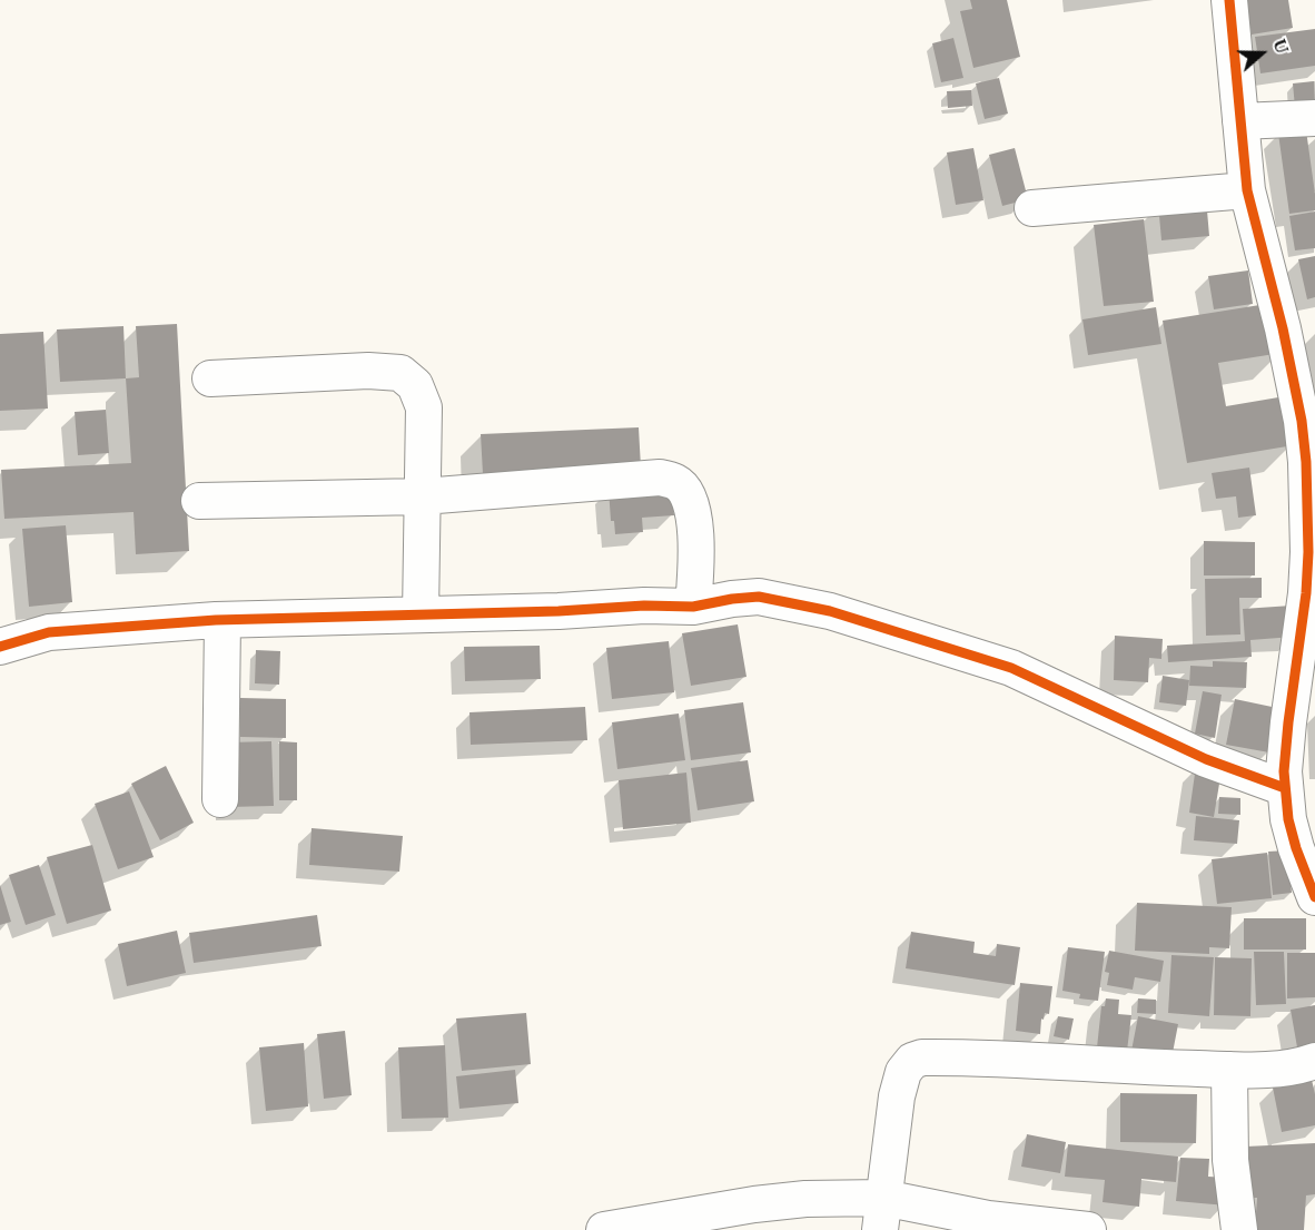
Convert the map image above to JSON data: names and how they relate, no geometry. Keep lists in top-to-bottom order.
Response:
{
  "north": "right"
}
